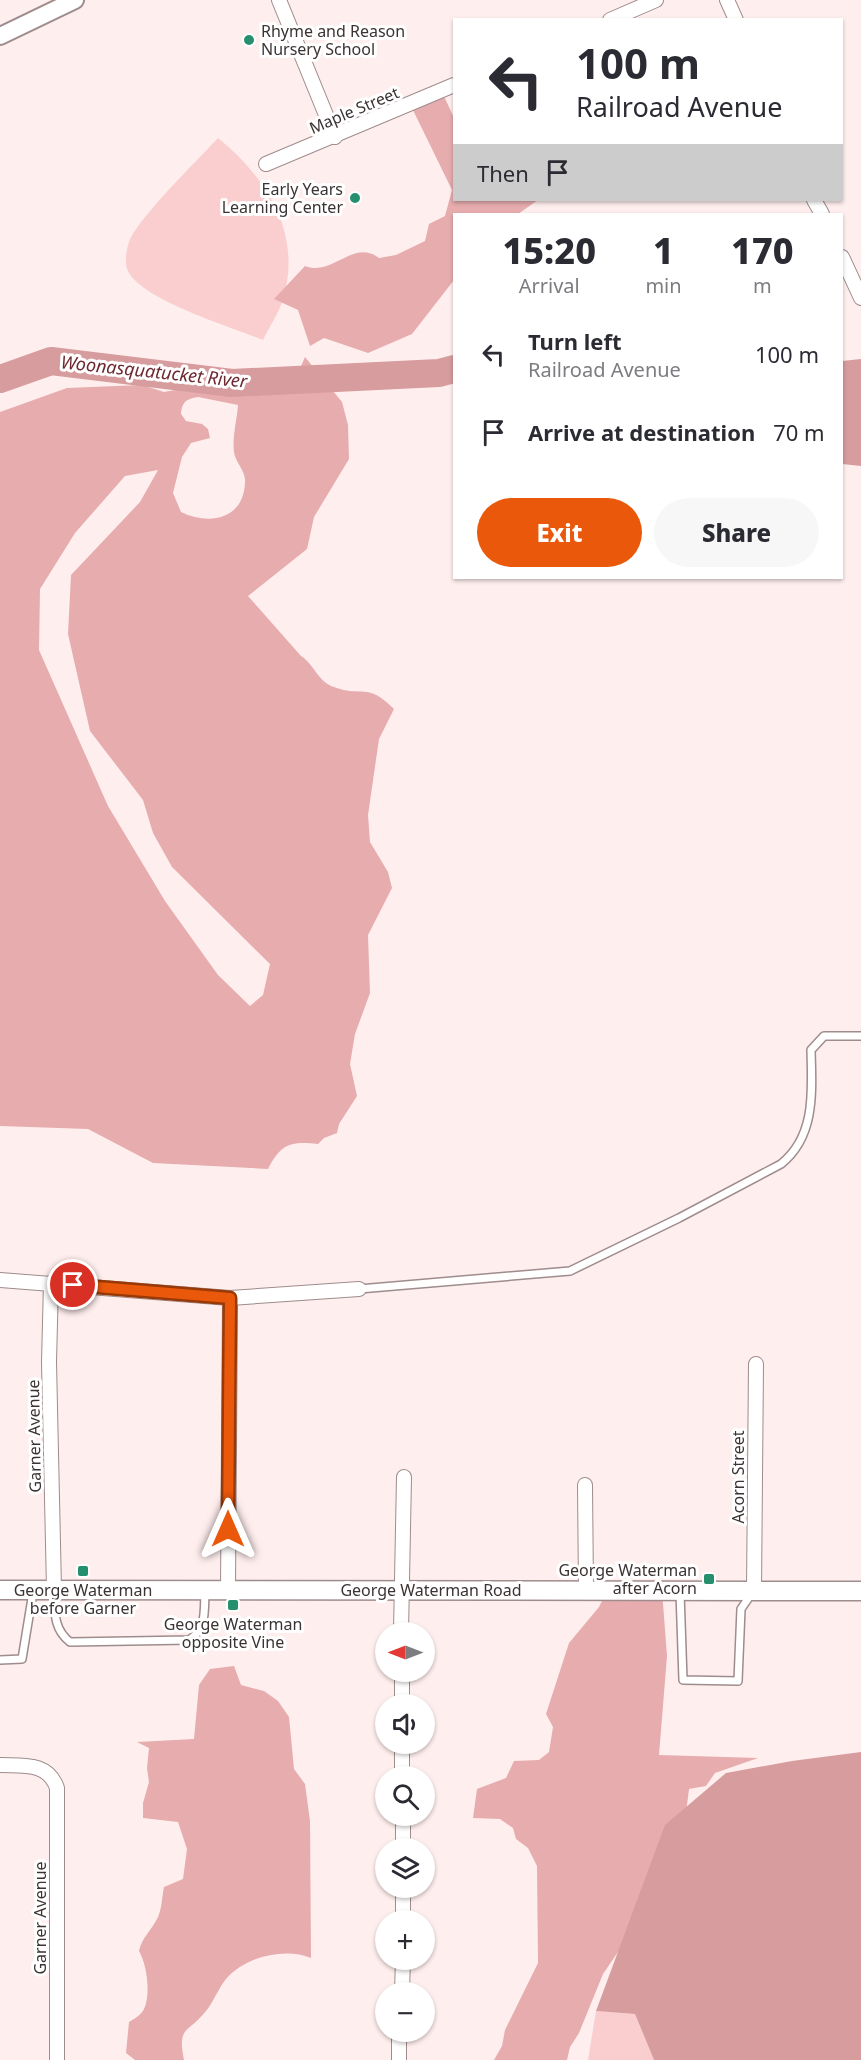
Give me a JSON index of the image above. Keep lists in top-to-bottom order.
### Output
{
  "streets": {
    "main road": ["George Waterman Road"],
    "street": ["Maple Street", "Garner Avenue", "Acorn Street"]
  },
  "crossings": [
    ["Garner Avenue", "George Waterman Road"],
    ["Acorn Street", "George Waterman Road"]
  ],
  "water": ["Woonasquatucket River"],
  "places": {
    "other": ["Rhyme and Reason Nursery School", "Early Years Learning Center"],
    "transit": ["George Waterman before Garner", "George Waterman after Acorn", "George Waterman opposite Vine"]
  },
  "north": "left",
  "page": {
    "turn": ["100 m", "Railroad Avenue"],
    "then": "Then",
    "eta": [
      "15:20",
      "Arrival",
      "1",
      "min",
      "170",
      "m"
    ],
    "list": [
      {
        "name": "Turn left",
        "note": "Railroad Avenue",
        "value": "100 m"
      },
      {
        "name": "Arrive at destination",
        "value": "70 m"
      }
    ],
    "buttons": ["Exit", "Share"],
    "map_buttons": ["+", "−"]
  }
}
